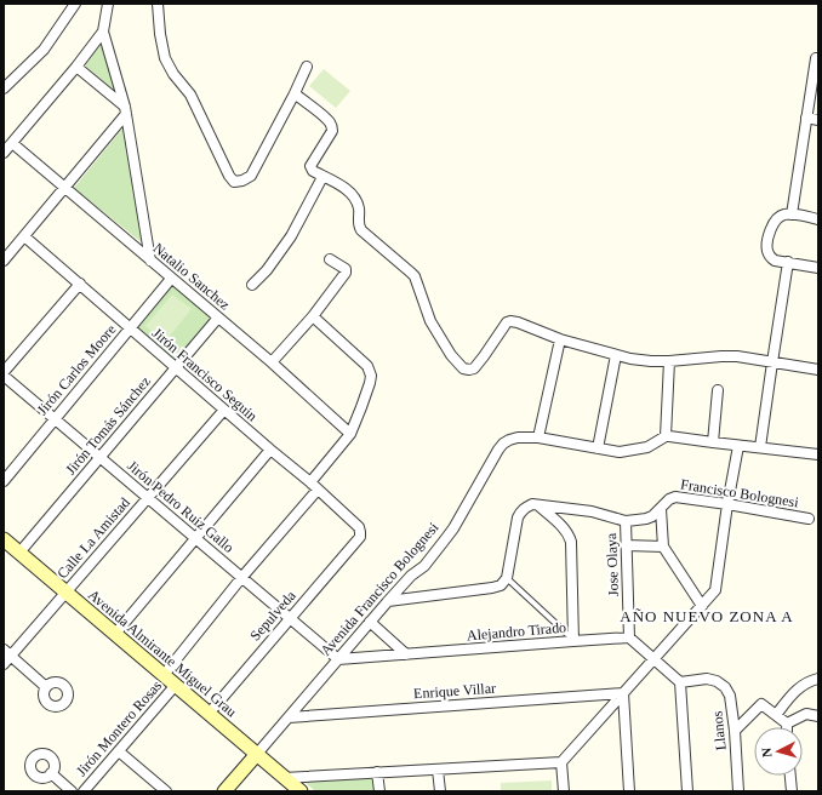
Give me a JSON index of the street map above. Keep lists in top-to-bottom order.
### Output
{
  "streets": {
    "street": [
      "Natalio Sanchez",
      "Jirón Carlos Moore",
      "Jirón Francisco Seguin",
      "Jirón Tomás Sánchez",
      "Francisco Bolognesi",
      "Jirón Pedro Ruiz Gallo",
      "Calle La Amistad",
      "Jose Olaya",
      "Avenida Francisco Bolognesi",
      "Sepulveda",
      "Alejandro Tirado",
      "Avenida Almirante Miguel Grau",
      "Enrique Villar",
      "Jirón Montero Rosas",
      "Llanos"
    ]
  },
  "crossings": [
    ["Natalio Sanchez", "Jirón Carlos Moore"],
    ["Natalio Sanchez", "Jirón Tomás Sánchez"],
    ["Jirón Carlos Moore", "Jirón Francisco Seguin"],
    ["Jirón Carlos Moore", "Jirón Pedro Ruiz Gallo"],
    ["Jirón Francisco Seguin", "Jirón Tomás Sánchez"],
    ["Jirón Francisco Seguin", "Calle La Amistad"],
    ["Jirón Francisco Seguin", "Sepulveda"],
    ["Jirón Francisco Seguin", "Jirón Montero Rosas"],
    ["Jirón Tomás Sánchez", "Jirón Pedro Ruiz Gallo"],
    ["Jirón Tomás Sánchez", "Avenida Almirante Miguel Grau"],
    ["Francisco Bolognesi", "Jose Olaya"],
    ["Jirón Pedro Ruiz Gallo", "Calle La Amistad"],
    ["Jirón Pedro Ruiz Gallo", "Avenida Francisco Bolognesi"],
    ["Jirón Pedro Ruiz Gallo", "Sepulveda"],
    ["Jirón Pedro Ruiz Gallo", "Alejandro Tirado"],
    ["Jirón Pedro Ruiz Gallo", "Jirón Montero Rosas"],
    ["Calle La Amistad", "Avenida Almirante Miguel Grau"],
    ["Jose Olaya", "Alejandro Tirado"],
    ["Avenida Francisco Bolognesi", "Alejandro Tirado"],
    ["Avenida Francisco Bolognesi", "Avenida Almirante Miguel Grau"],
    ["Avenida Francisco Bolognesi", "Enrique Villar"],
    ["Sepulveda", "Avenida Almirante Miguel Grau"],
    ["Avenida Almirante Miguel Grau", "Jirón Montero Rosas"]
  ],
  "districts": ["AÑO NUEVO ZONA A"],
  "north": "left"
}
